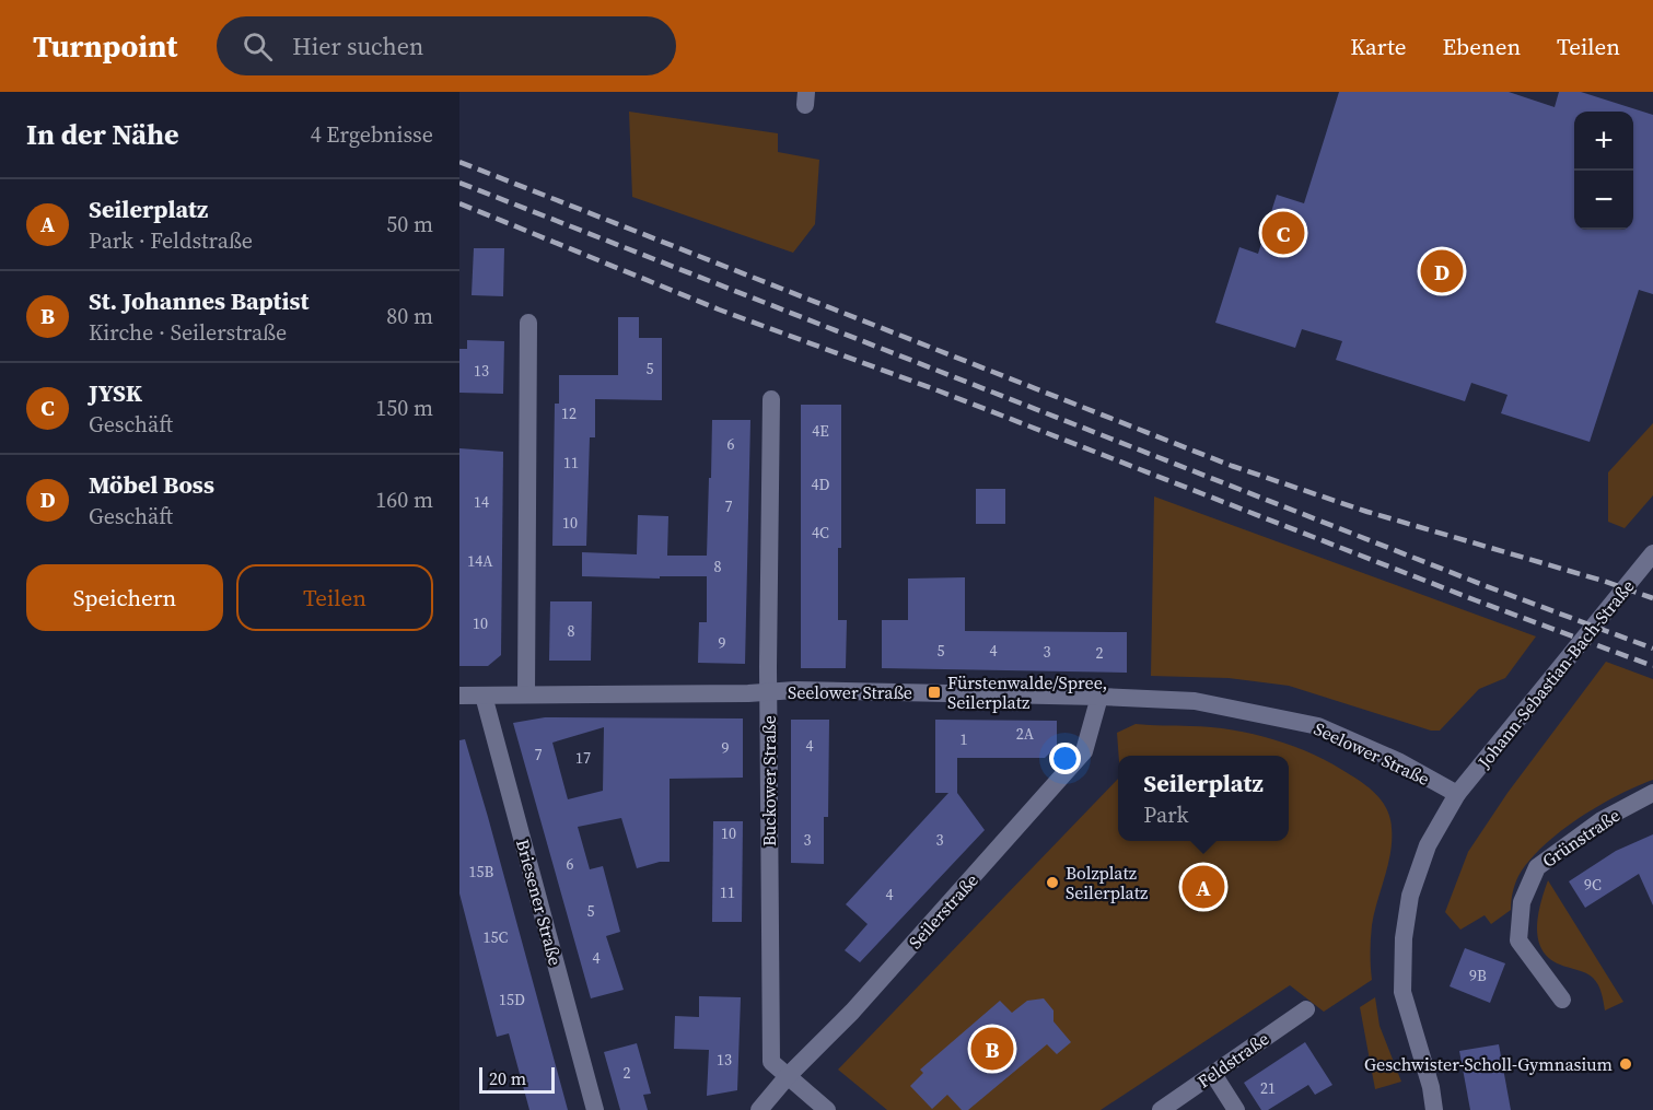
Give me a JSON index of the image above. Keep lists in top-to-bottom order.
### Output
{
  "streets": {
    "street": [
      "Johann-Sebastian-Bach-Straße",
      "Seelower Straße",
      "Buckower Straße",
      "Grünstraße",
      "Briesener Straße",
      "Seilerstraße",
      "Feldstraße"
    ]
  },
  "crossings": [
    ["Johann-Sebastian-Bach-Straße", "Seelower Straße"],
    ["Seelower Straße", "Buckower Straße"],
    ["Seelower Straße", "Briesener Straße"],
    ["Seelower Straße", "Seilerstraße"],
    ["Buckower Straße", "Seilerstraße"]
  ],
  "places": {
    "transit": ["Fürstenwalde/Spree, Seilerplatz"],
    "other": ["Bolzplatz Seilerplatz", "Geschwister-Scholl-Gymnasium"]
  },
  "house_numbers": [
    "5",
    "13",
    "12",
    "4E",
    "6",
    "11",
    "4D",
    "14",
    "7",
    "10",
    "4C",
    "14A",
    "8",
    "10",
    "8",
    "9",
    "5",
    "4",
    "3",
    "2",
    "2A",
    "1",
    "4",
    "9",
    "7",
    "17",
    "10",
    "3",
    "3",
    "6",
    "15B",
    "9C",
    "11",
    "4",
    "5",
    "15C",
    "4",
    "9B",
    "15D",
    "13",
    "2",
    "21"
  ],
  "scale_bar": "20 m",
  "page": {
    "header": "Turnpoint",
    "search": "Hier suchen",
    "nav": ["Karte", "Ebenen", "Teilen"],
    "heading": ["In der Nähe", "4 Ergebnisse"],
    "map_buttons": ["+", "−"],
    "list": [
      {
        "mark": "A",
        "name": "Seilerplatz",
        "note": "Park · Feldstraße",
        "value": "50 m"
      },
      {
        "mark": "B",
        "name": "St. Johannes Baptist",
        "note": "Kirche · Seilerstraße",
        "value": "80 m"
      },
      {
        "mark": "C",
        "name": "JYSK",
        "note": "Geschäft",
        "value": "150 m"
      },
      {
        "mark": "D",
        "name": "Möbel Boss",
        "note": "Geschäft",
        "value": "160 m"
      }
    ],
    "pins": [
      "C",
      "D",
      "A",
      "B"
    ],
    "buttons": ["Speichern", "Teilen"],
    "popup": ["Seilerplatz", "Park"],
    "scale": "20 m"
  }
}
